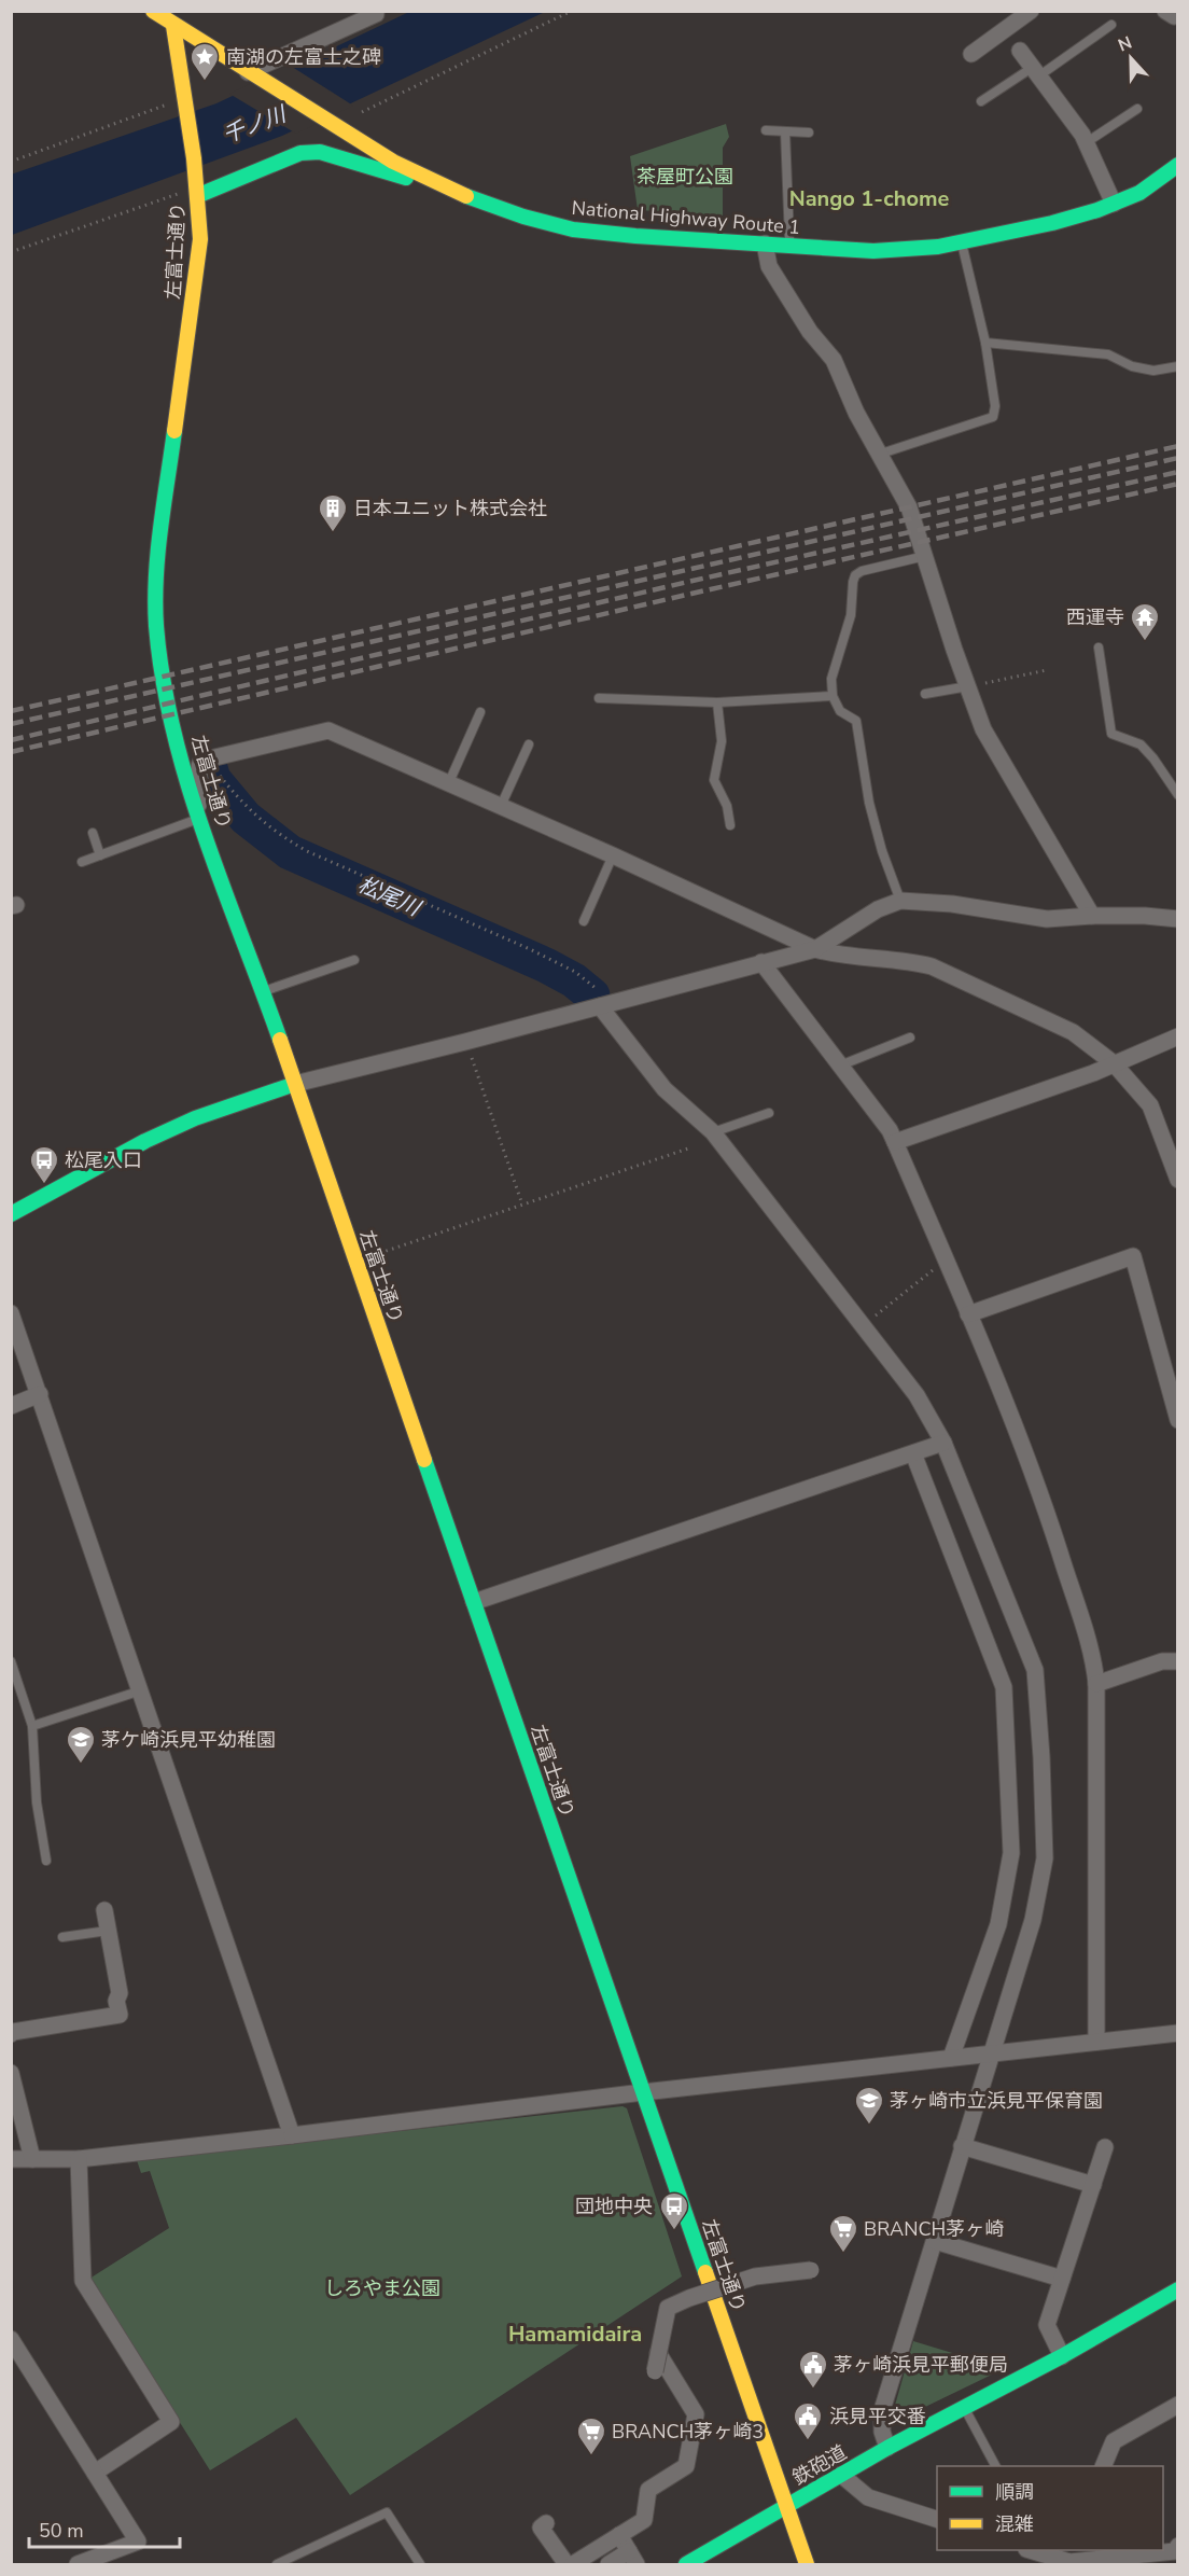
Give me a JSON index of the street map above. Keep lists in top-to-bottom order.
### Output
{
  "streets": {
    "main road": ["National Highway Route 1", "左富士通り", "鉄砲道"]
  },
  "crossings": [
    ["National Highway Route 1", "左富士通り"],
    ["左富士通り", "鉄砲道"]
  ],
  "districts": ["Nango 1-chome", "Hamamidaira"],
  "water": ["千ノ川", "松尾川"],
  "parks": ["茶屋町公園", "しろやま公園"],
  "places": {
    "place": ["南湖の左富士之碑"],
    "building": ["日本ユニット株式会社"],
    "temple": ["西運寺"],
    "bus stop": ["松尾入口", "団地中央"],
    "school or university": ["茅ケ崎浜見平幼稚園", "茅ヶ崎市立浜見平保育園"],
    "supermarket": ["BRANCH茅ヶ崎", "BRANCH茅ヶ崎3"],
    "public building": ["茅ヶ崎浜見平郵便局", "浜見平交番"]
  },
  "legend": ["順調", "混雑"],
  "scale_bar": "50 m",
  "north": "top"
}
